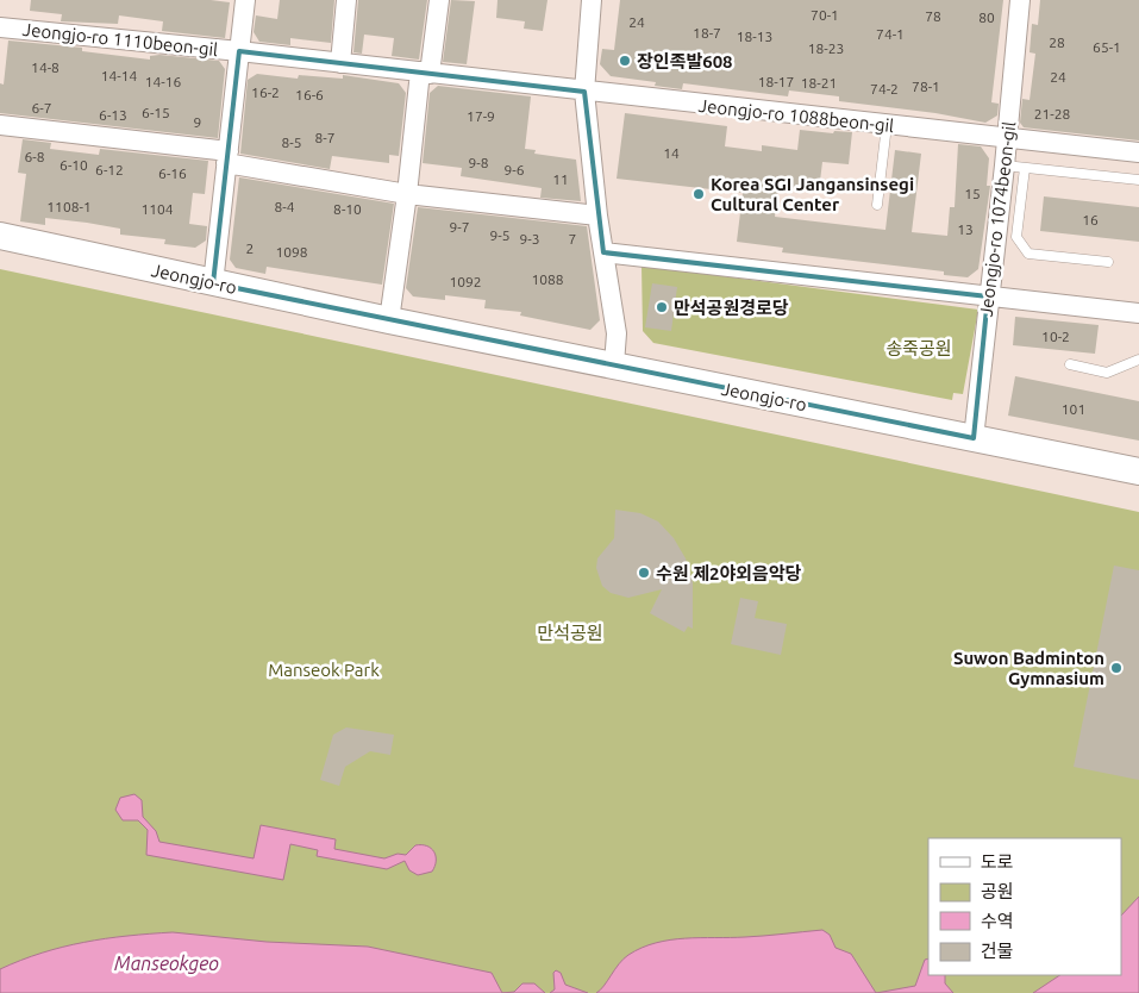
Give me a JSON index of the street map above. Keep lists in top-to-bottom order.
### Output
{
  "streets": {
    "street": [
      "Jeongjo-ro 1110beon-gil",
      "Jeongjo-ro 1088beon-gil",
      "Jeongjo-ro 1074beon-gil",
      "Jeongjo-ro"
    ]
  },
  "crossings": [
    ["Jeongjo-ro 1110beon-gil", "Jeongjo-ro 1088beon-gil"],
    ["Jeongjo-ro 1088beon-gil", "Jeongjo-ro 1074beon-gil"],
    ["Jeongjo-ro 1074beon-gil", "Jeongjo-ro"]
  ],
  "water": ["Manseokgeo"],
  "parks": ["송죽공원", "만석공원", "Manseok Park"],
  "places": [
    "장인족발608",
    "Korea SGI Jangansinsegi Cultural Center",
    "만석공원경로당",
    "수원 제2야외음악당",
    "Suwon Badminton Gymnasium"
  ],
  "house_numbers": [
    "70-1",
    "78",
    "80",
    "24",
    "18-7",
    "74-1",
    "18-13",
    "28",
    "65-1",
    "18-23",
    "14-8",
    "14-14",
    "24",
    "14-16",
    "18-17",
    "18-21",
    "78-1",
    "74-2",
    "16-2",
    "16-6",
    "6-7",
    "6-15",
    "21-28",
    "6-13",
    "17-9",
    "9",
    "8-7",
    "8-5",
    "14",
    "6-8",
    "9-8",
    "6-10",
    "6-12",
    "9-6",
    "6-16",
    "11",
    "15",
    "1108-1",
    "8-4",
    "1104",
    "8-10",
    "16",
    "9-7",
    "13",
    "9-5",
    "9-3",
    "7",
    "2",
    "1098",
    "1088",
    "1092",
    "10-2",
    "101"
  ],
  "legend": [
    "도로",
    "공원",
    "수역",
    "건물"
  ]
}
